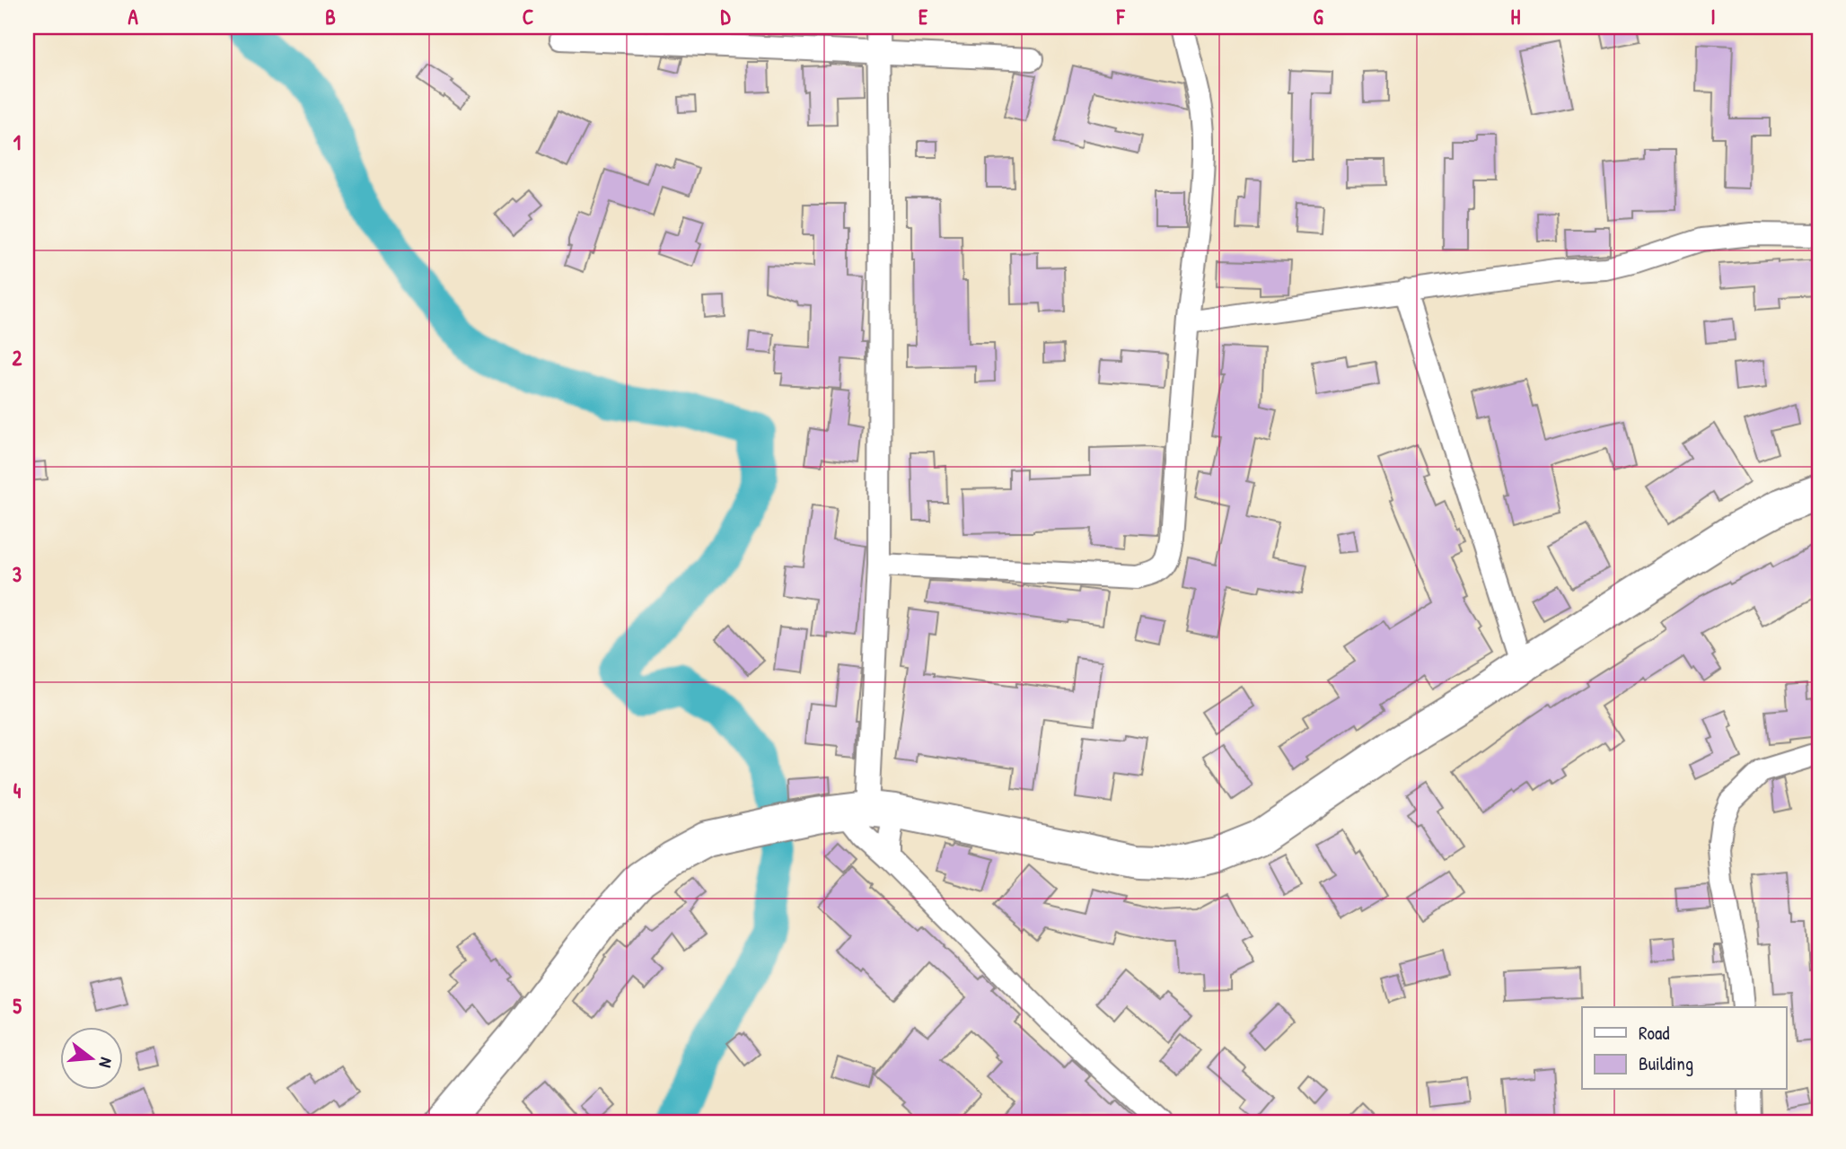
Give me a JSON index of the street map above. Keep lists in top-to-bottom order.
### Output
{
  "legend": ["Road", "Building"],
  "north": "right",
  "grid": {
    "columns": [
      "A",
      "B",
      "C",
      "D",
      "E",
      "F",
      "G",
      "H",
      "I"
    ],
    "rows": [
      "1",
      "2",
      "3",
      "4",
      "5"
    ]
  }
}
